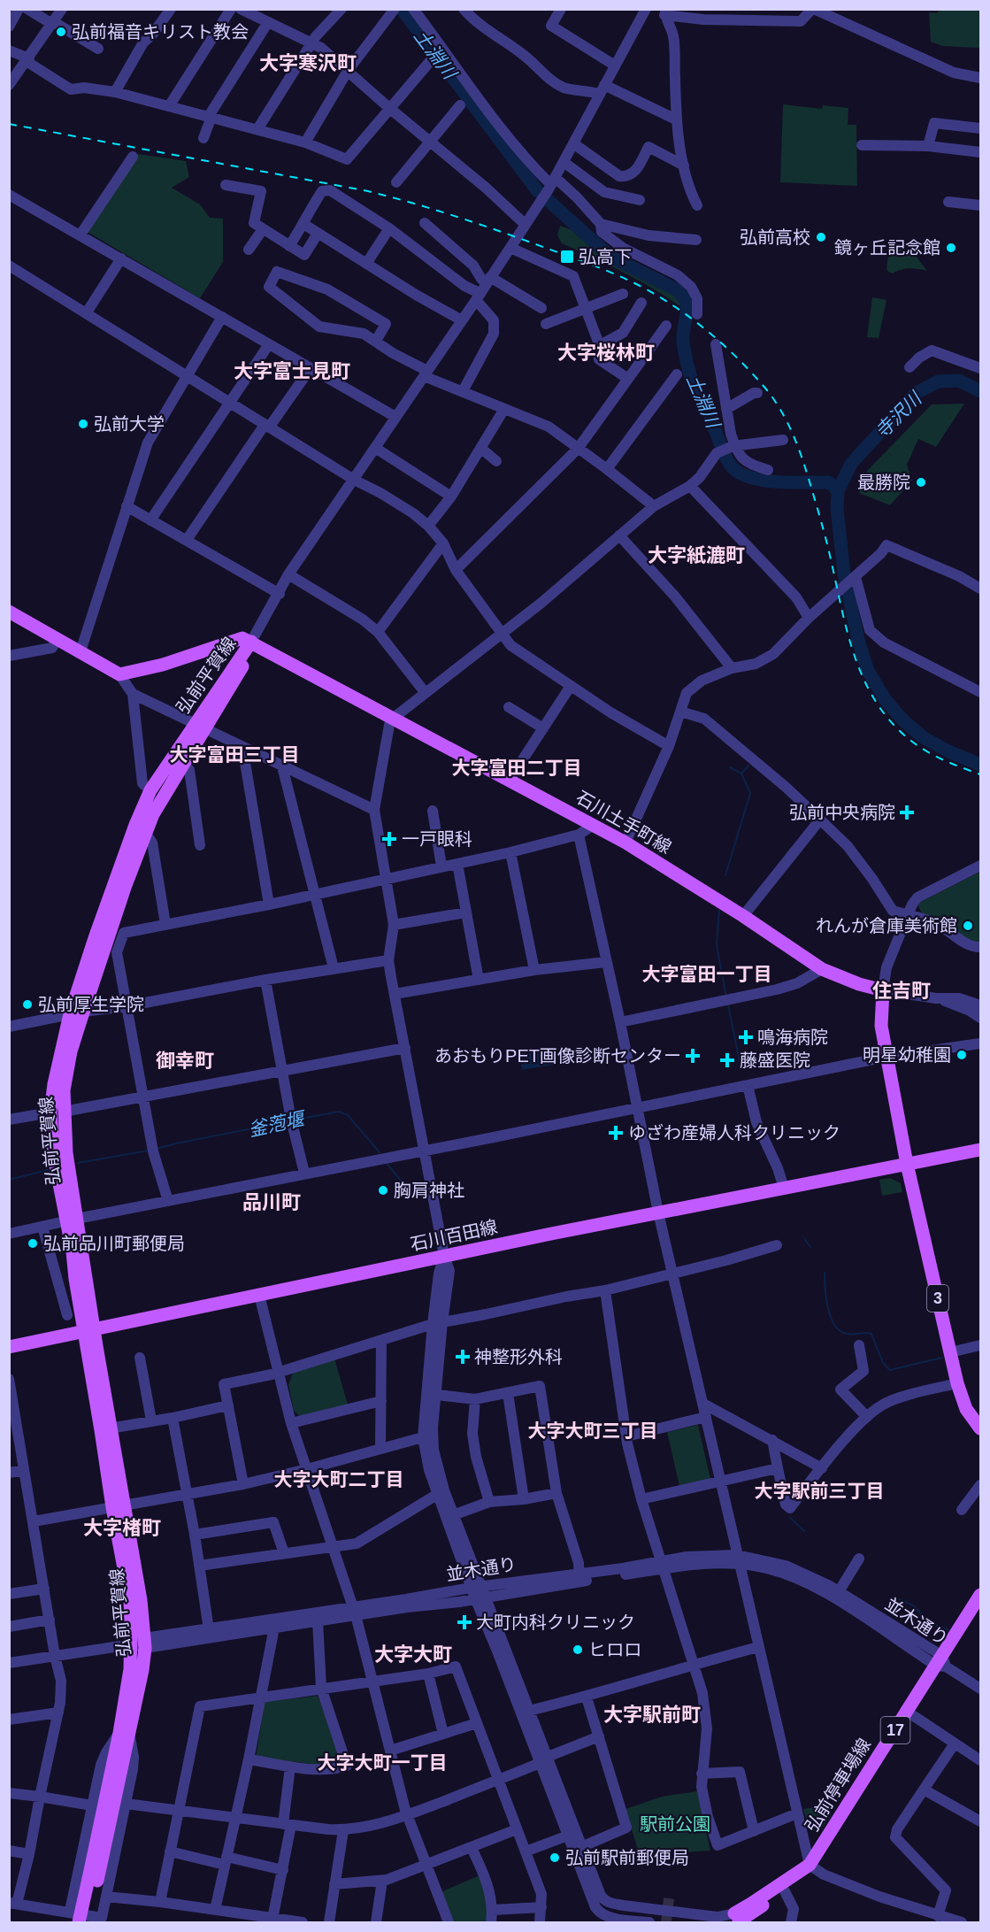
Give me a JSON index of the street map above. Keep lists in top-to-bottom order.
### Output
{
  "streets": {
    "main road": [
      "弘前平賀線",
      "石川土手町線",
      "石川百田線",
      "3",
      "17",
      "弘前停車場線"
    ],
    "street": ["並木通り"]
  },
  "crossings": [
    ["弘前平賀線", "石川土手町線"],
    ["弘前平賀線", "石川百田線"],
    ["弘前平賀線", "並木通り"],
    ["石川百田線", "3"],
    ["並木通り", "弘前停車場線"]
  ],
  "districts": [
    "大字寒沢町",
    "大字桜林町",
    "大字富士見町",
    "大字紙漉町",
    "大字富田三丁目",
    "大字富田二丁目",
    "大字富田一丁目",
    "住吉町",
    "御幸町",
    "品川町",
    "大字大町三丁目",
    "大字大町二丁目",
    "大字駅前三丁目",
    "大字楮町",
    "大字大町",
    "大字駅前町",
    "大字大町一丁目"
  ],
  "water": ["土淵川", "寺沢川", "釜萢堰"],
  "parks": ["駅前公園"],
  "places": {
    "other": [
      "弘前福音キリスト教会",
      "弘前高校",
      "鏡ヶ丘記念館",
      "弘前大学",
      "最勝院",
      "れんが倉庫美術館",
      "弘前厚生学院",
      "明星幼稚園",
      "胸肩神社",
      "弘前品川町郵便局",
      "ヒロロ",
      "弘前駅前郵便局"
    ],
    "transit": ["弘高下"],
    "health": [
      "弘前中央病院",
      "一戸眼科",
      "鳴海病院",
      "あおもりPET画像診断センター",
      "藤盛医院",
      "ゆざわ産婦人科クリニック",
      "神整形外科",
      "大町内科クリニック"
    ]
  }
}
